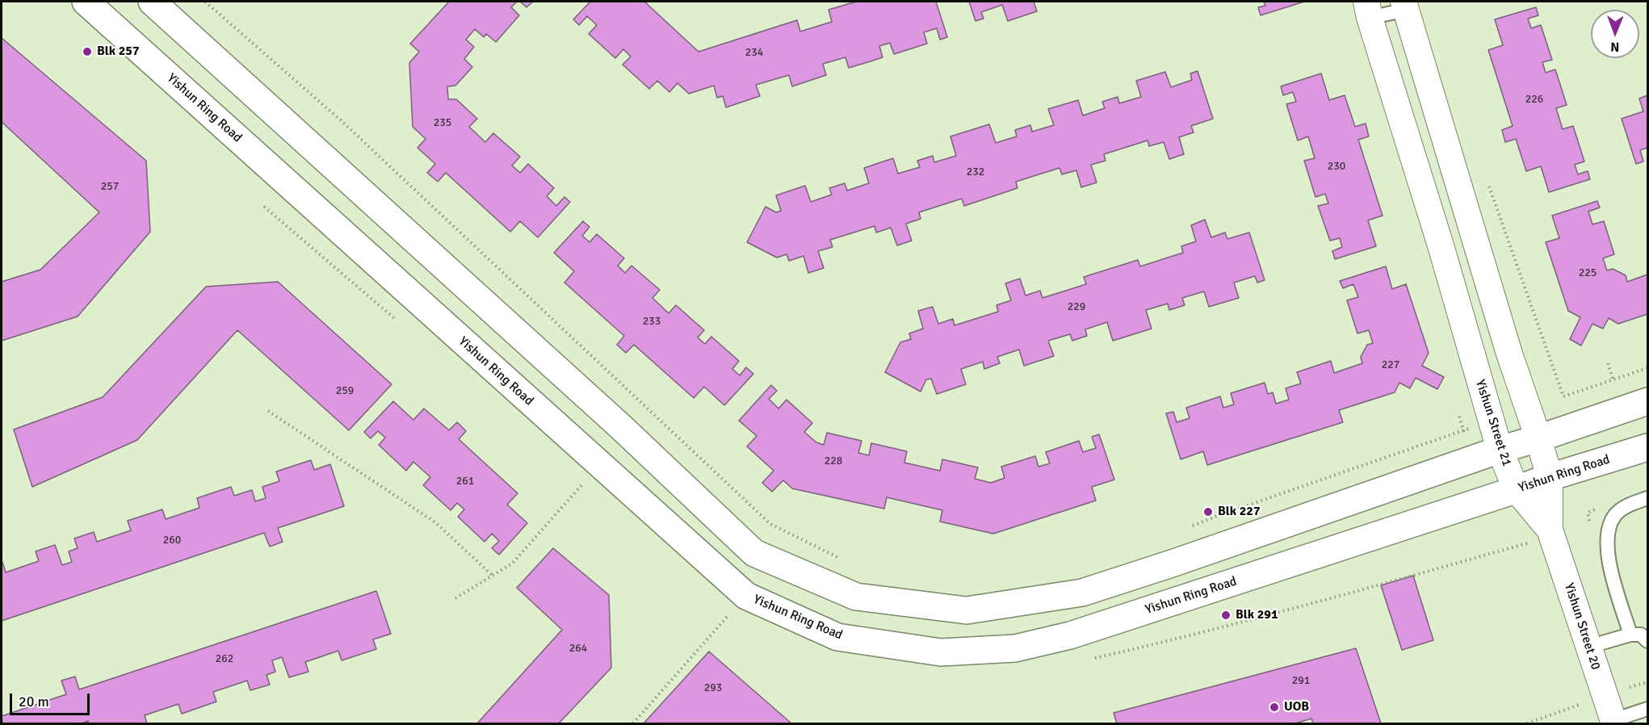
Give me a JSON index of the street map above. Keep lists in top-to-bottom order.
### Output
{
  "streets": {
    "main road": ["Yishun Ring Road"],
    "street": ["Yishun Street 21", "Yishun Street 20"]
  },
  "crossings": [
    ["Yishun Ring Road", "Yishun Street 21"],
    ["Yishun Street 21", "Yishun Street 20"]
  ],
  "places": [
    "Blk 257",
    "Blk 227",
    "Blk 291",
    "UOB"
  ],
  "house_numbers": [
    "234",
    "226",
    "235",
    "230",
    "232",
    "257",
    "225",
    "229",
    "233",
    "227",
    "259",
    "228",
    "261",
    "260",
    "264",
    "262",
    "291",
    "293"
  ],
  "scale_bar": "20 m",
  "north": "bottom"
}
